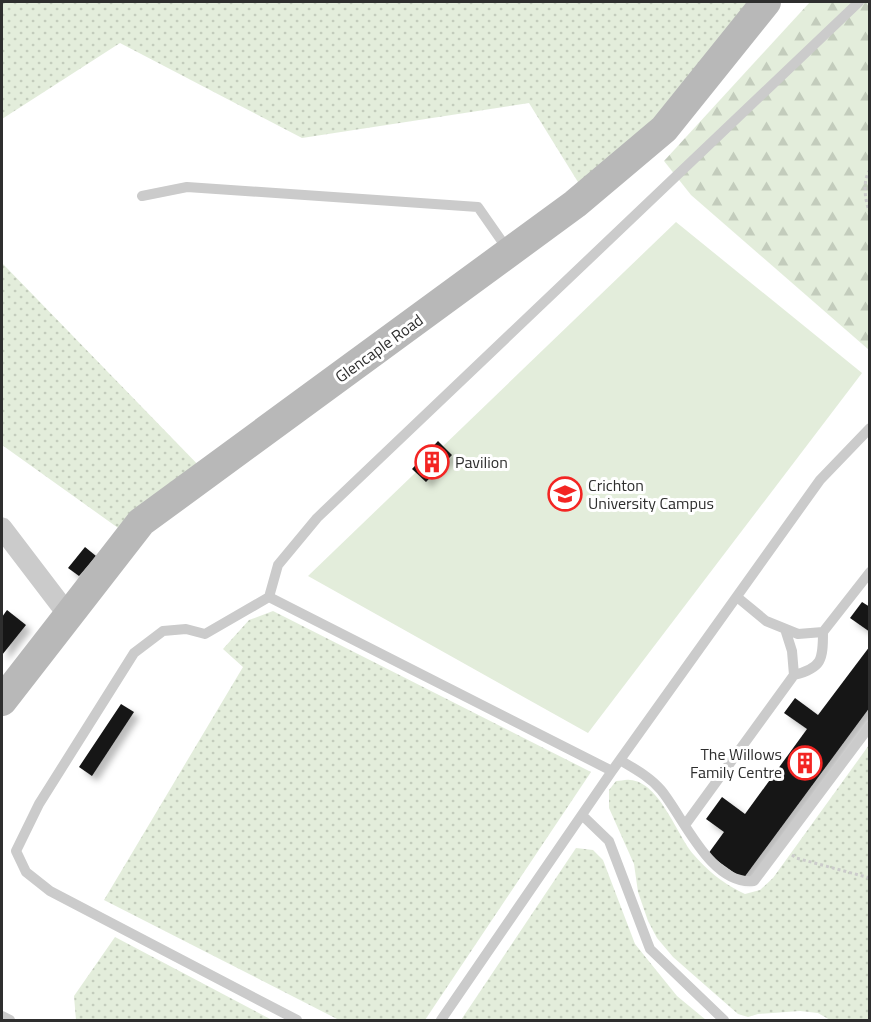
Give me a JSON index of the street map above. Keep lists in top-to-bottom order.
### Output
{
  "streets": {
    "main road": ["Glencaple Road"]
  },
  "places": {
    "building": ["Pavilion", "The Willows Family Centre"],
    "school or university": ["Crichton University Campus"]
  }
}
